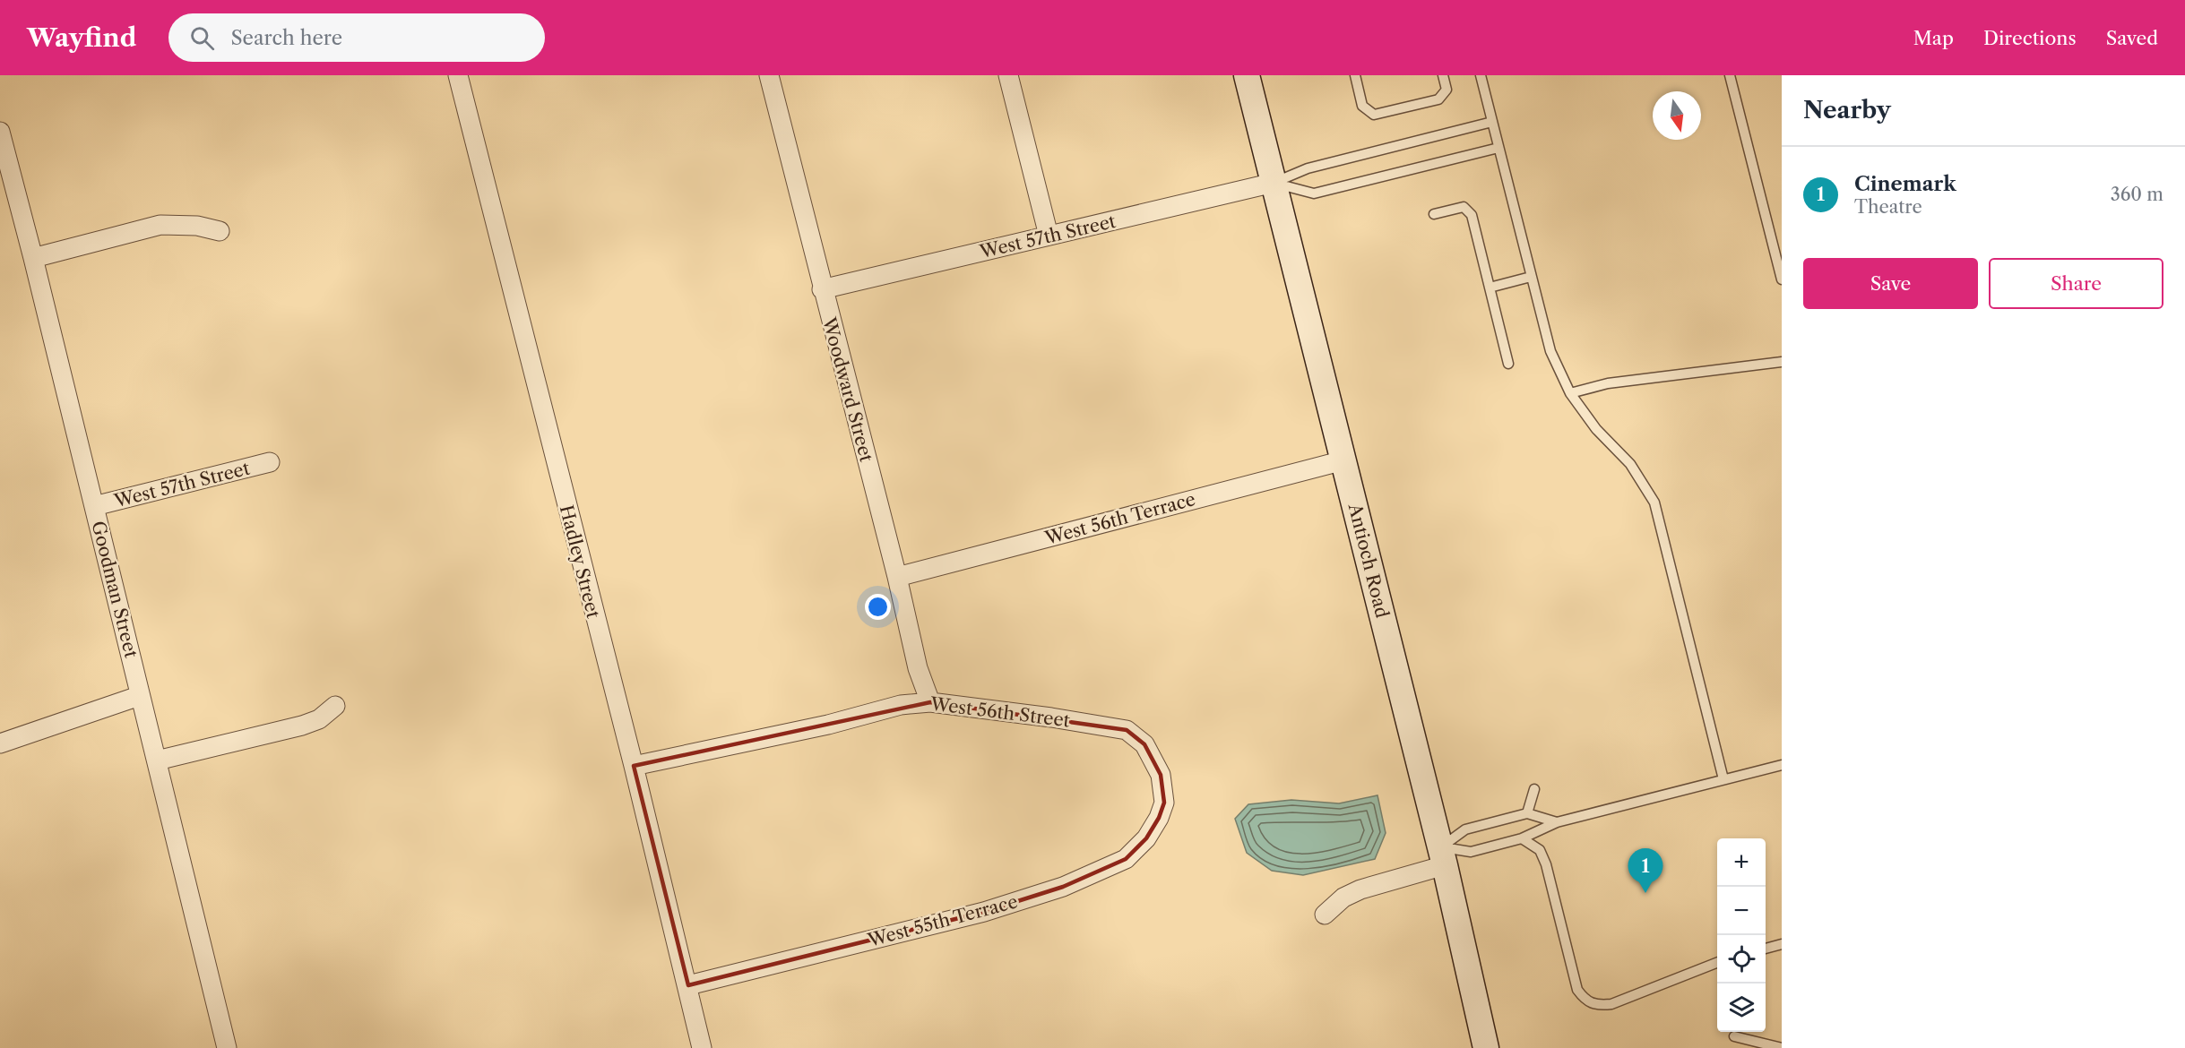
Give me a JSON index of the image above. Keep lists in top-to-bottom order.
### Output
{
  "streets": {
    "main road": ["Antioch Road"],
    "street": [
      "West 57th Street",
      "Woodward Street",
      "West 56th Terrace",
      "Hadley Street",
      "Goodman Street",
      "West 56th Street",
      "West 55th Terrace"
    ]
  },
  "crossings": [
    ["West 57th Street", "Woodward Street"],
    ["West 57th Street", "Antioch Road"],
    ["West 57th Street", "Goodman Street"],
    ["Woodward Street", "West 56th Terrace"],
    ["Woodward Street", "West 56th Street"],
    ["West 56th Terrace", "Antioch Road"],
    ["Hadley Street", "West 56th Street"],
    ["Hadley Street", "West 55th Terrace"],
    ["West 56th Street", "West 55th Terrace"]
  ],
  "north": "bottom",
  "page": {
    "header": "Wayfind",
    "search": "Search here",
    "nav": ["Map", "Directions", "Saved"],
    "heading": "Nearby",
    "list": [
      {
        "mark": "1",
        "name": "Cinemark",
        "note": "Theatre",
        "value": "360 m"
      }
    ],
    "buttons": ["Save", "Share"],
    "map_buttons": ["+", "−"],
    "pins": "1"
  }
}
